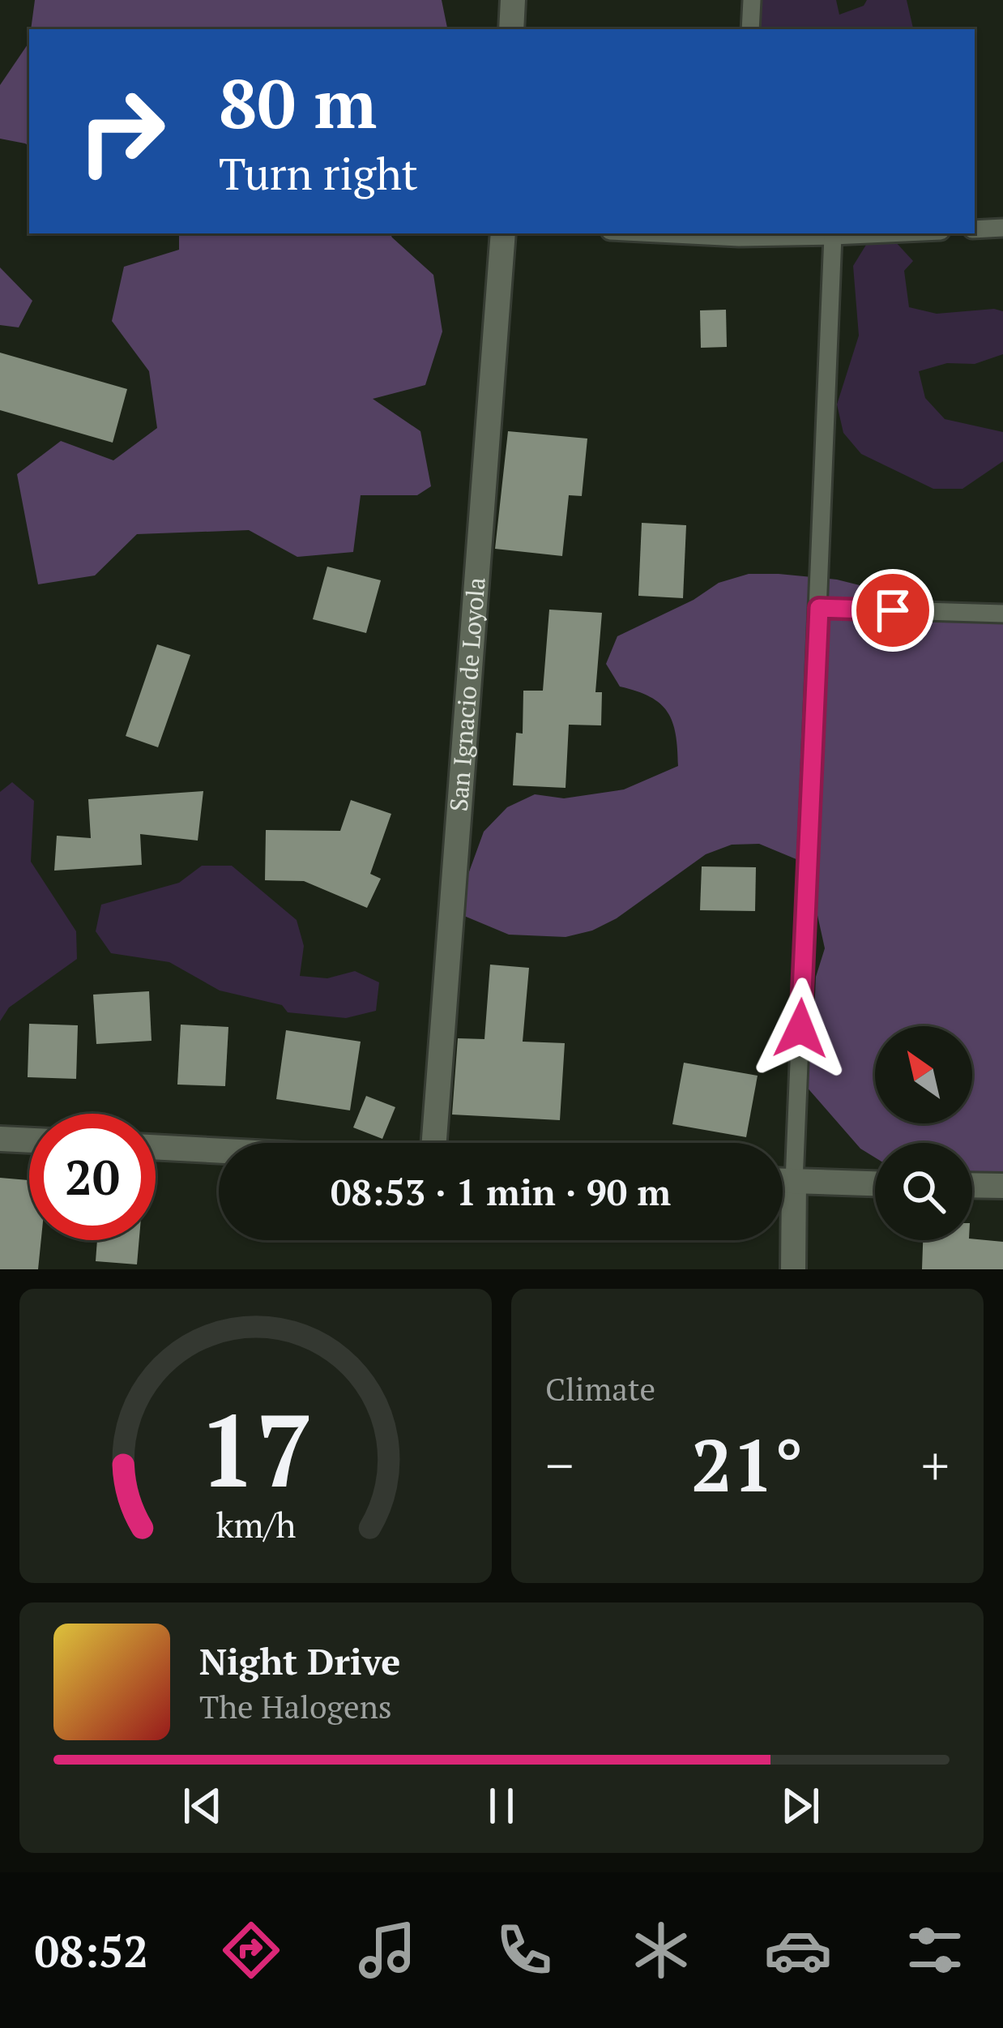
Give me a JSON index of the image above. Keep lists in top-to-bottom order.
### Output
{
  "streets": {
    "street": ["San Ignacio de Loyola"]
  },
  "north": "top left",
  "page": {
    "turn": ["80 m", "Turn right"],
    "limit": "20",
    "trip": "08:53 · 1 min · 90 m",
    "tile": "Climate",
    "heat": ["−", "21°", "+"],
    "song": ["Night Drive", "The Halogens"],
    "tabs": "08:52",
    "gauge": ["17", "km/h"]
  }
}
